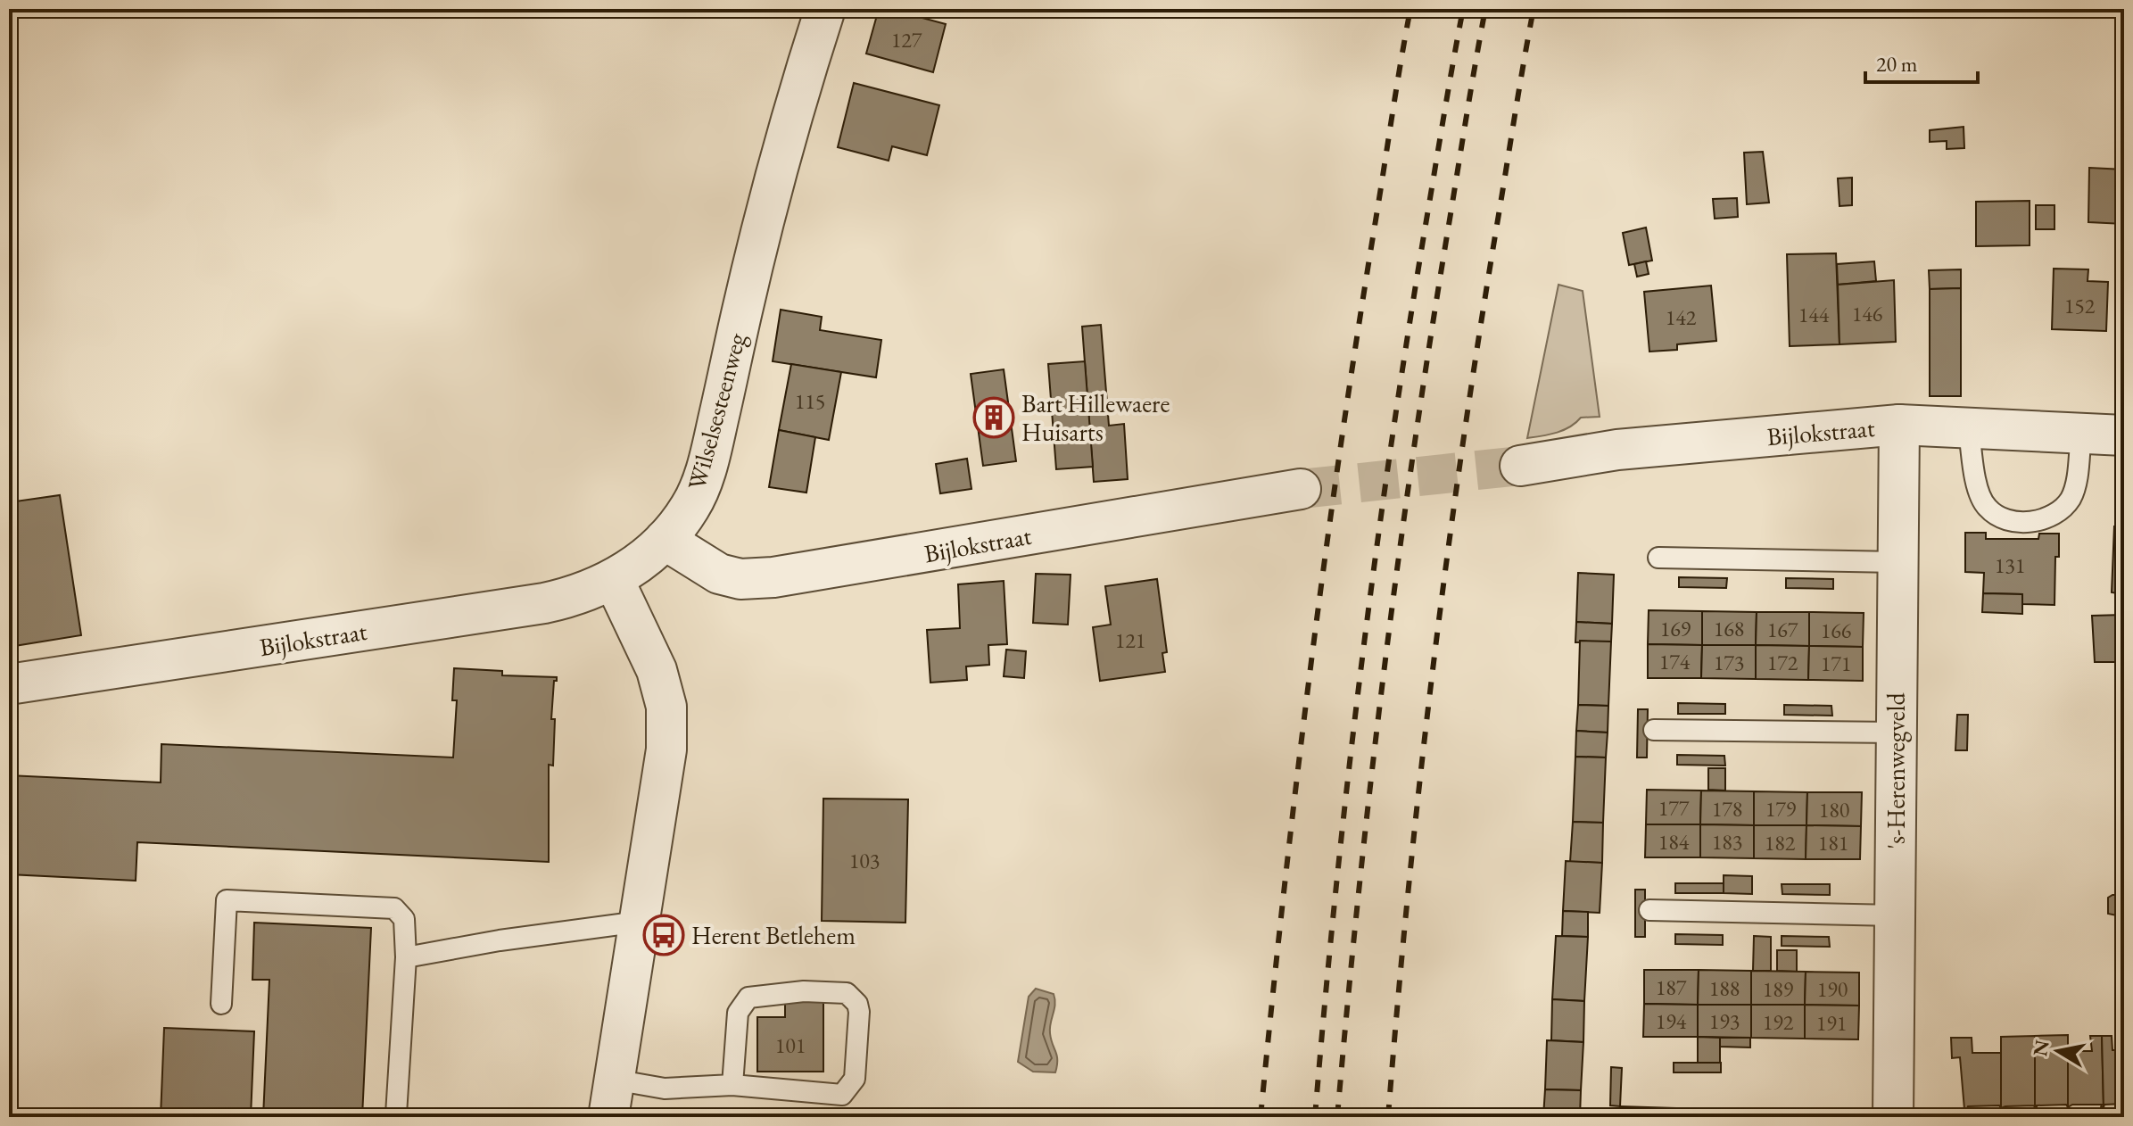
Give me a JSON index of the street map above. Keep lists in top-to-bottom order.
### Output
{
  "streets": {
    "street": ["Wilselsesteenweg", "Bijlokstraat", "'s-Herenwegveld"]
  },
  "crossings": [
    ["Wilselsesteenweg", "Bijlokstraat"],
    ["Bijlokstraat", "'s-Herenwegveld"]
  ],
  "places": {
    "building": ["Bart Hillewaere Huisarts"],
    "bus stop": ["Herent Betlehem"]
  },
  "house_numbers": [
    "127",
    "152",
    "146",
    "144",
    "142",
    "115",
    "131",
    "169",
    "168",
    "167",
    "166",
    "121",
    "174",
    "173",
    "172",
    "171",
    "177",
    "178",
    "179",
    "180",
    "184",
    "183",
    "182",
    "181",
    "103",
    "187",
    "188",
    "189",
    "190",
    "194",
    "193",
    "192",
    "191",
    "101"
  ],
  "scale_bar": "20 m",
  "north": "left"
}
